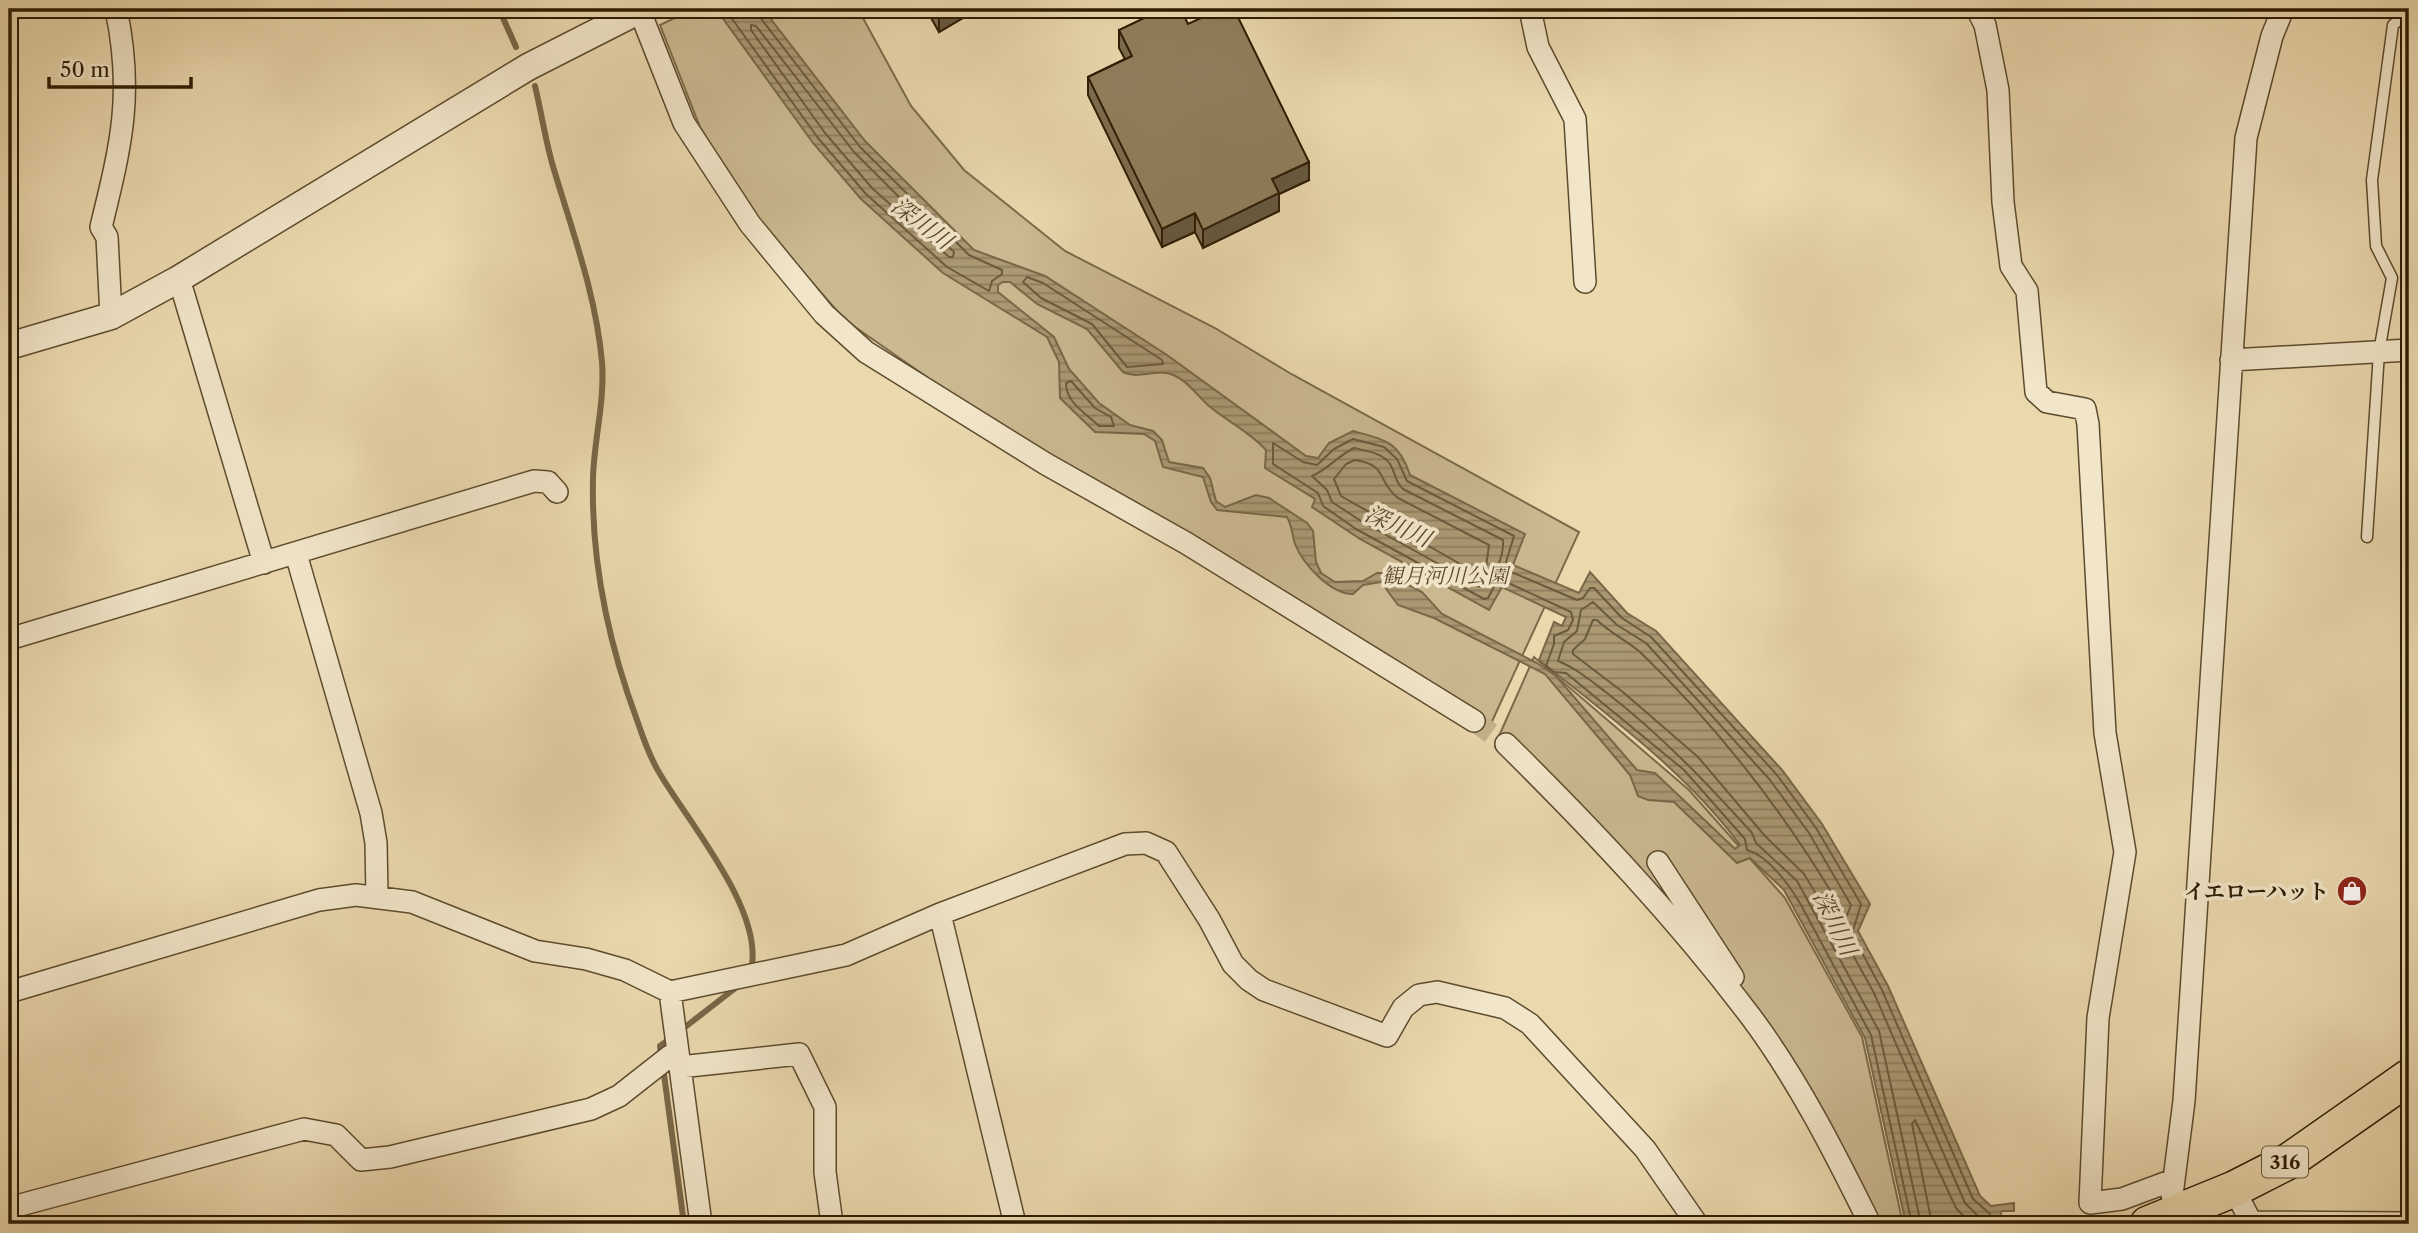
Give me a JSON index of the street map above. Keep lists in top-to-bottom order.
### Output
{
  "streets": {
    "highway": ["316"]
  },
  "water": ["深川川"],
  "parks": ["観月河川公園"],
  "places": {
    "shop": ["イエローハット"]
  },
  "scale_bar": "50 m"
}
